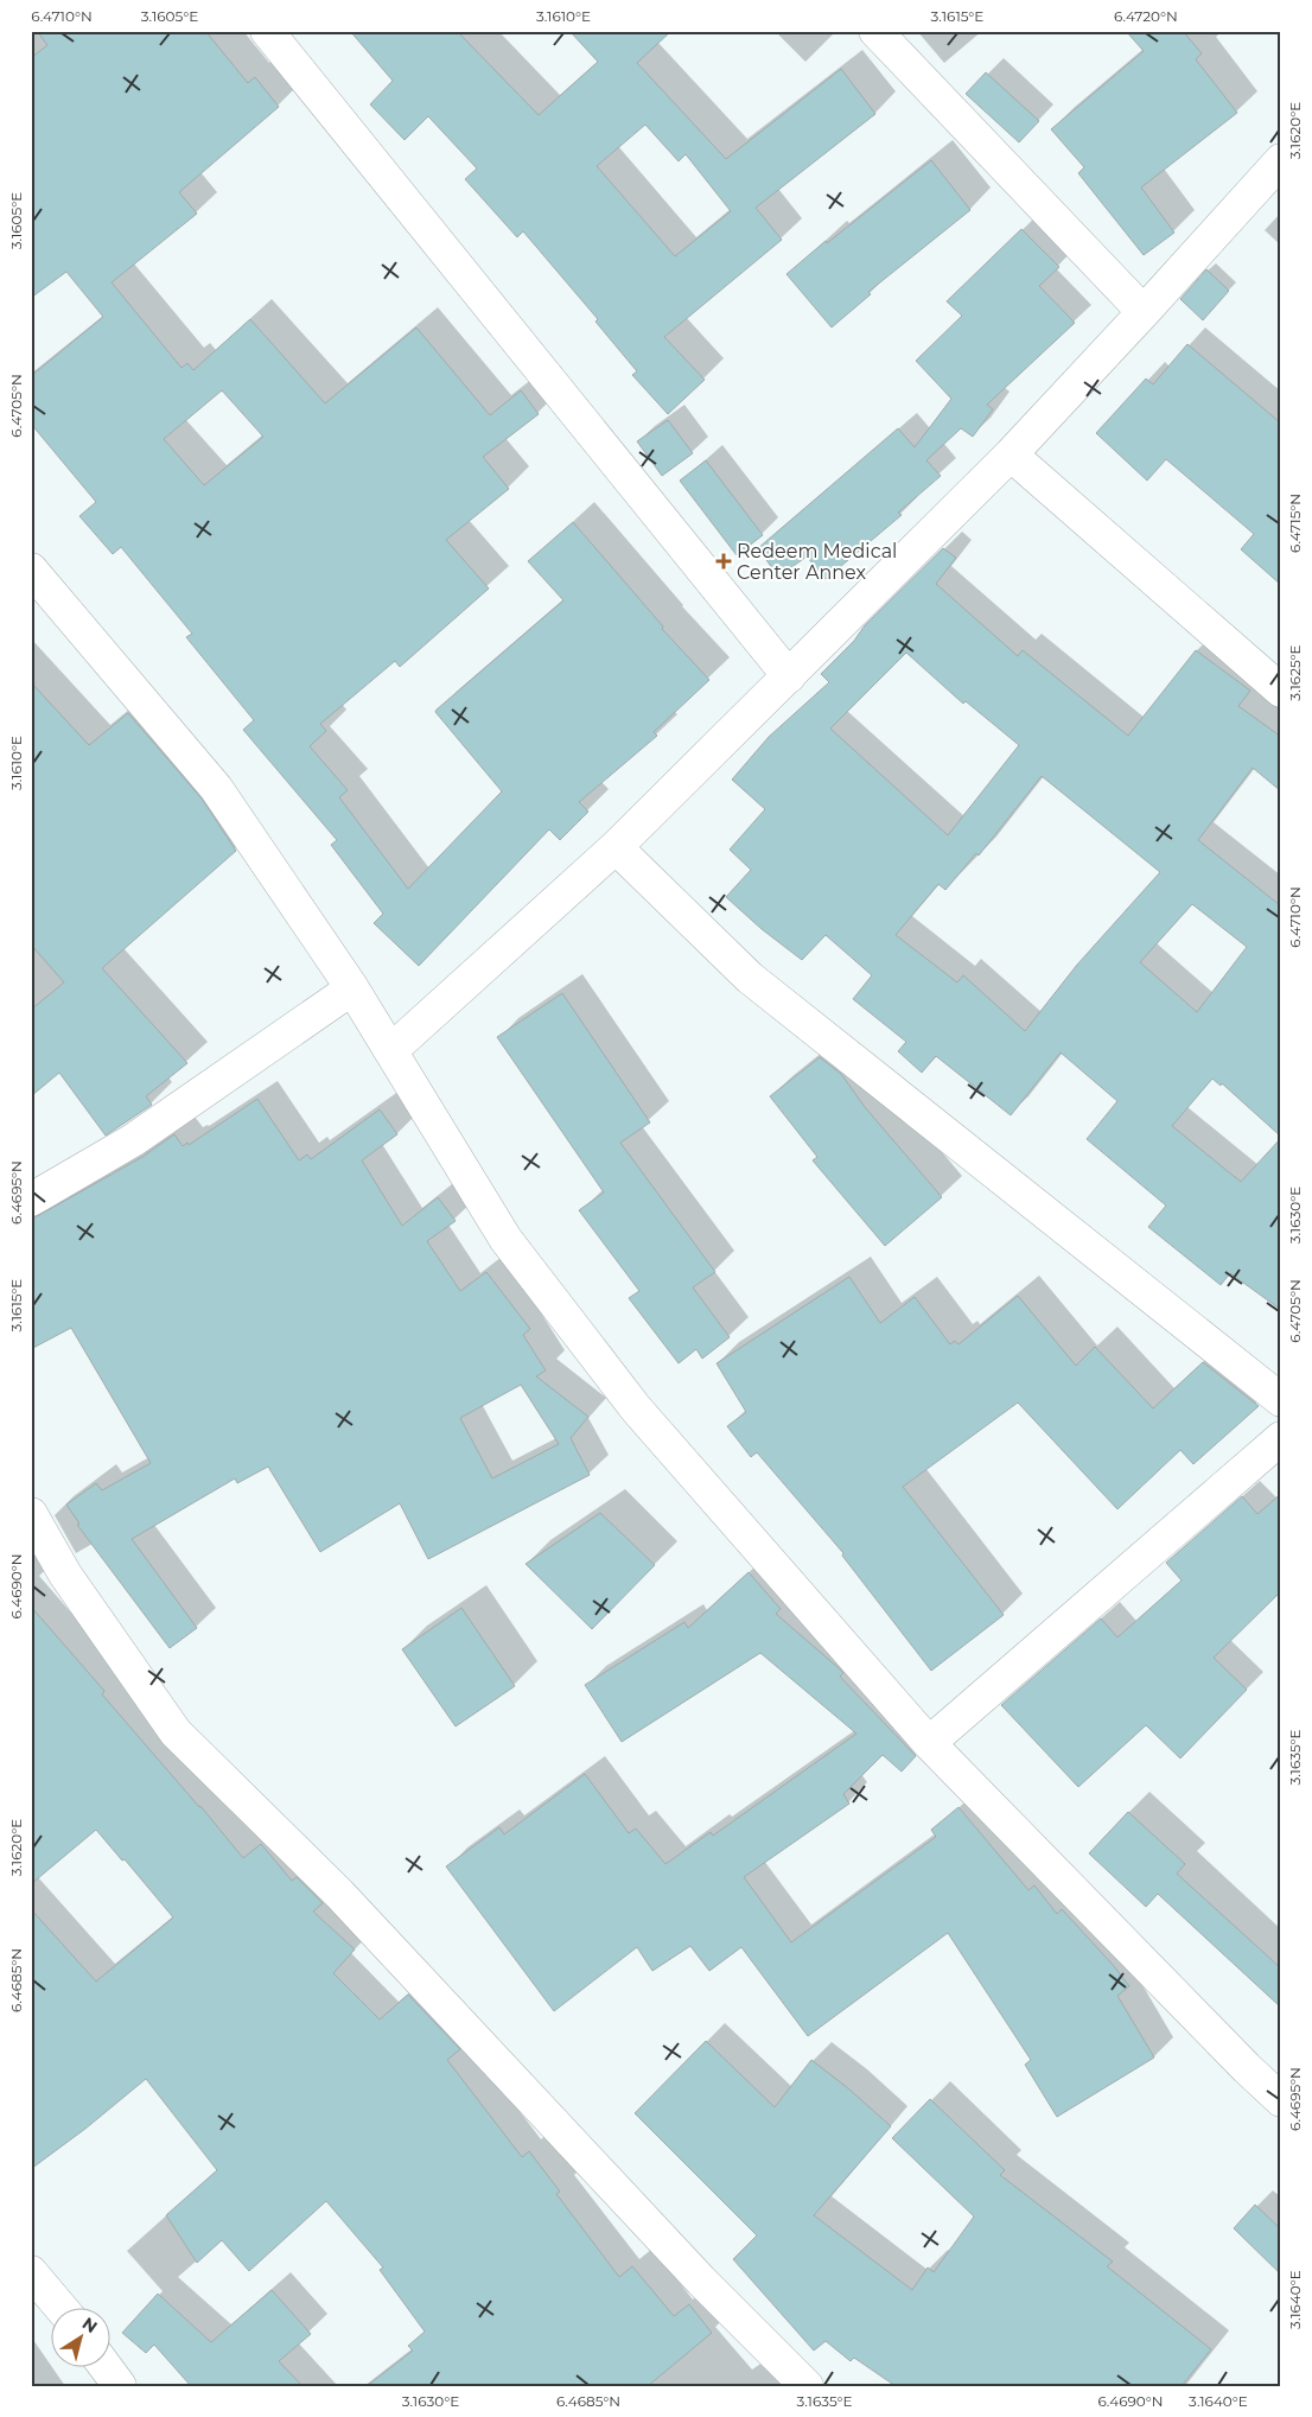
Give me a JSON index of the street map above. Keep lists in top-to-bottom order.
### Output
{
  "places": {
    "health": ["Redeem Medical Center Annex"]
  },
  "north": "top right",
  "coordinates": [
    "6.4710°N",
    "3.1605°E",
    "3.1610°E",
    "3.1615°E",
    "6.4720°N",
    "3.1620°E",
    "6.4705°N",
    "6.4715°N",
    "3.1625°E",
    "6.4695°N",
    "3.1630°E",
    "6.4690°N",
    "3.1635°E",
    "6.4685°N",
    "3.1640°E"
  ]
}
